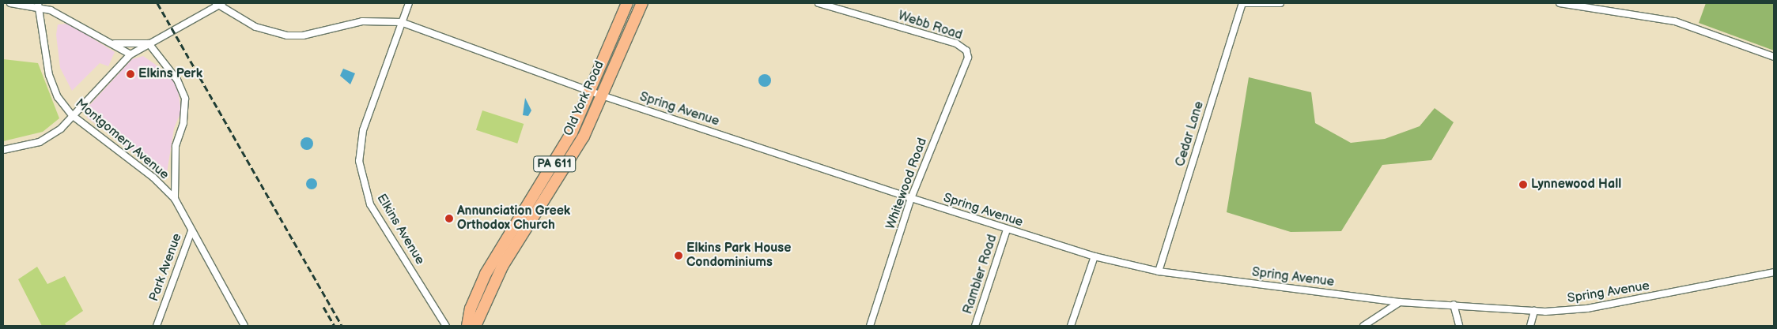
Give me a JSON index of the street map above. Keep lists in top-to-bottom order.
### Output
{
  "streets": {
    "highway": ["Old York Road", "PA 611"],
    "street": [
      "Webb Road",
      "Spring Avenue",
      "Cedar Lane",
      "Montgomery Avenue",
      "Whitewood Road",
      "Elkins Avenue",
      "Park Avenue",
      "Rambler Road"
    ]
  },
  "crossings": [
    ["Webb Road", "Whitewood Road"],
    ["Old York Road", "Spring Avenue"],
    ["Spring Avenue", "Cedar Lane"],
    ["Spring Avenue", "Whitewood Road"],
    ["Spring Avenue", "Elkins Avenue"],
    ["Spring Avenue", "Rambler Road"],
    ["Montgomery Avenue", "Park Avenue"]
  ],
  "places": [
    "Elkins Perk",
    "Lynnewood Hall",
    "Annunciation Greek Orthodox Church",
    "Elkins Park House Condominiums"
  ]
}
